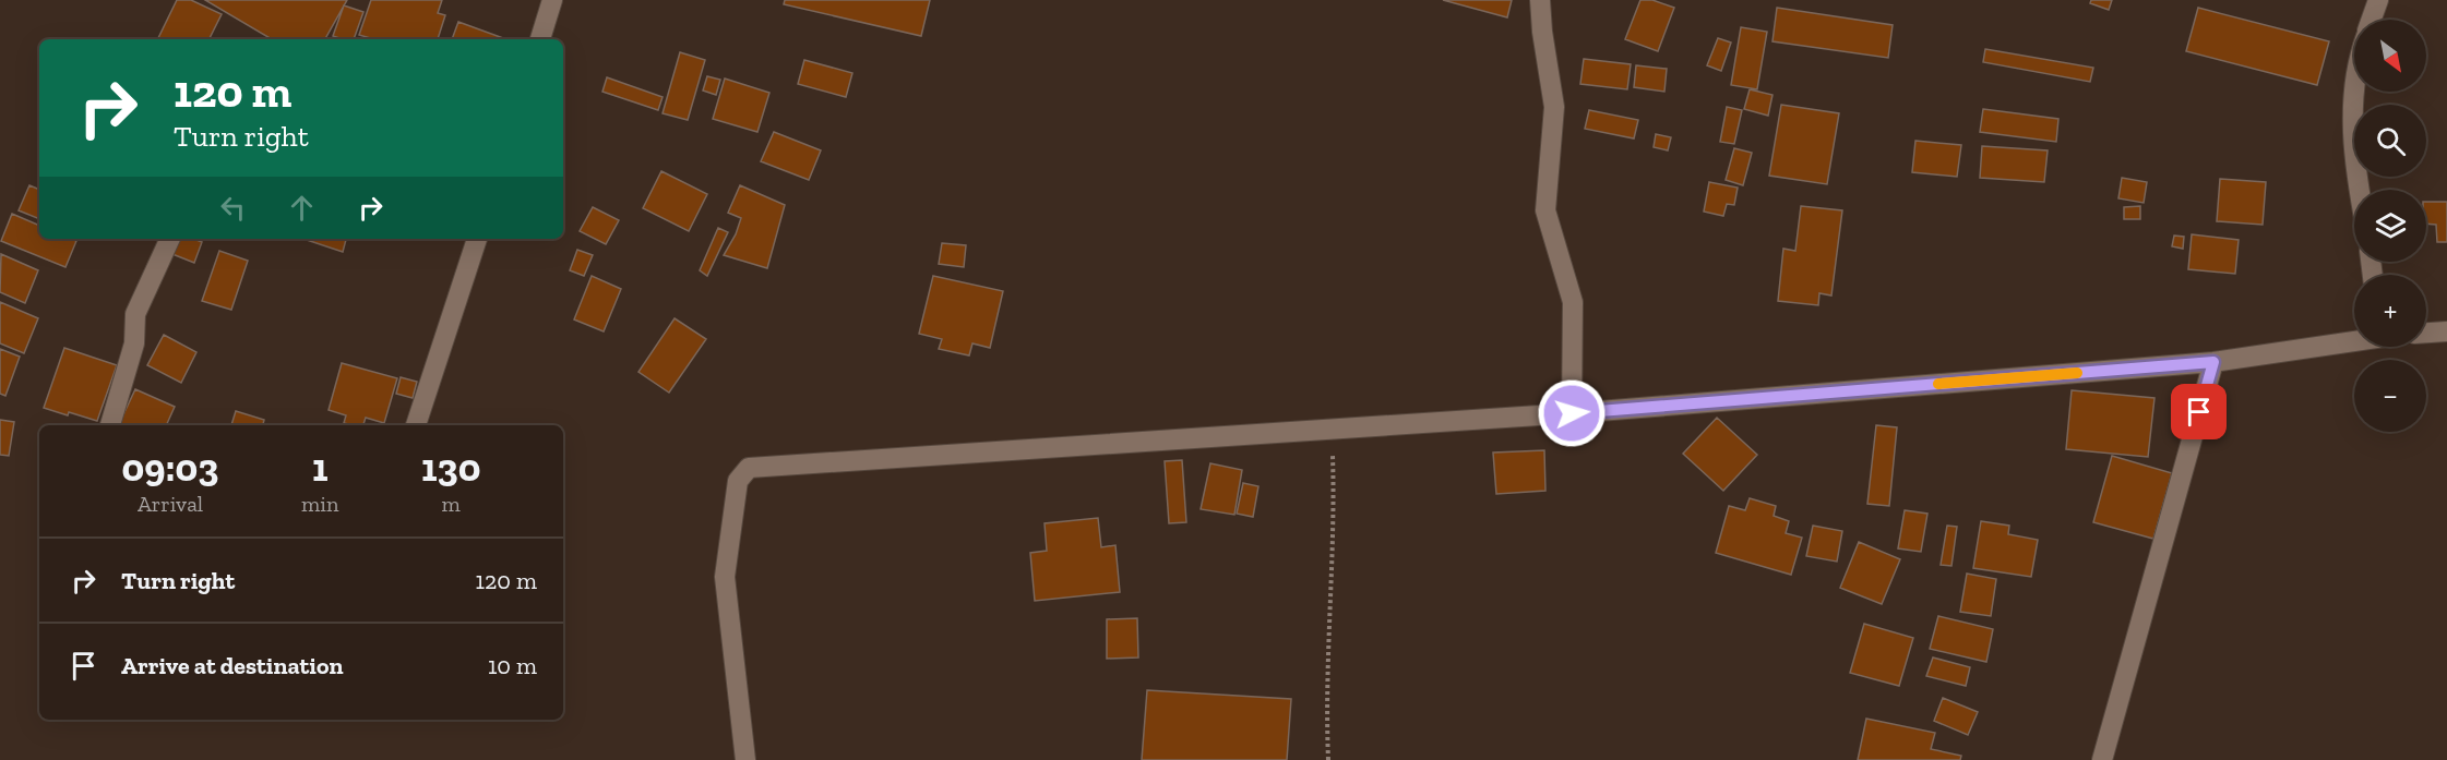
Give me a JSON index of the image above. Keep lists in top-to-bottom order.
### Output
{
  "north": "bottom right",
  "page": {
    "map_buttons": ["+", "−"],
    "turn": ["120 m", "Turn right"],
    "eta": [
      "09:03",
      "Arrival",
      "1",
      "min",
      "130",
      "m"
    ],
    "list": [
      {
        "name": "Turn right",
        "value": "120 m"
      },
      {
        "name": "Arrive at destination",
        "value": "10 m"
      }
    ]
  }
}
